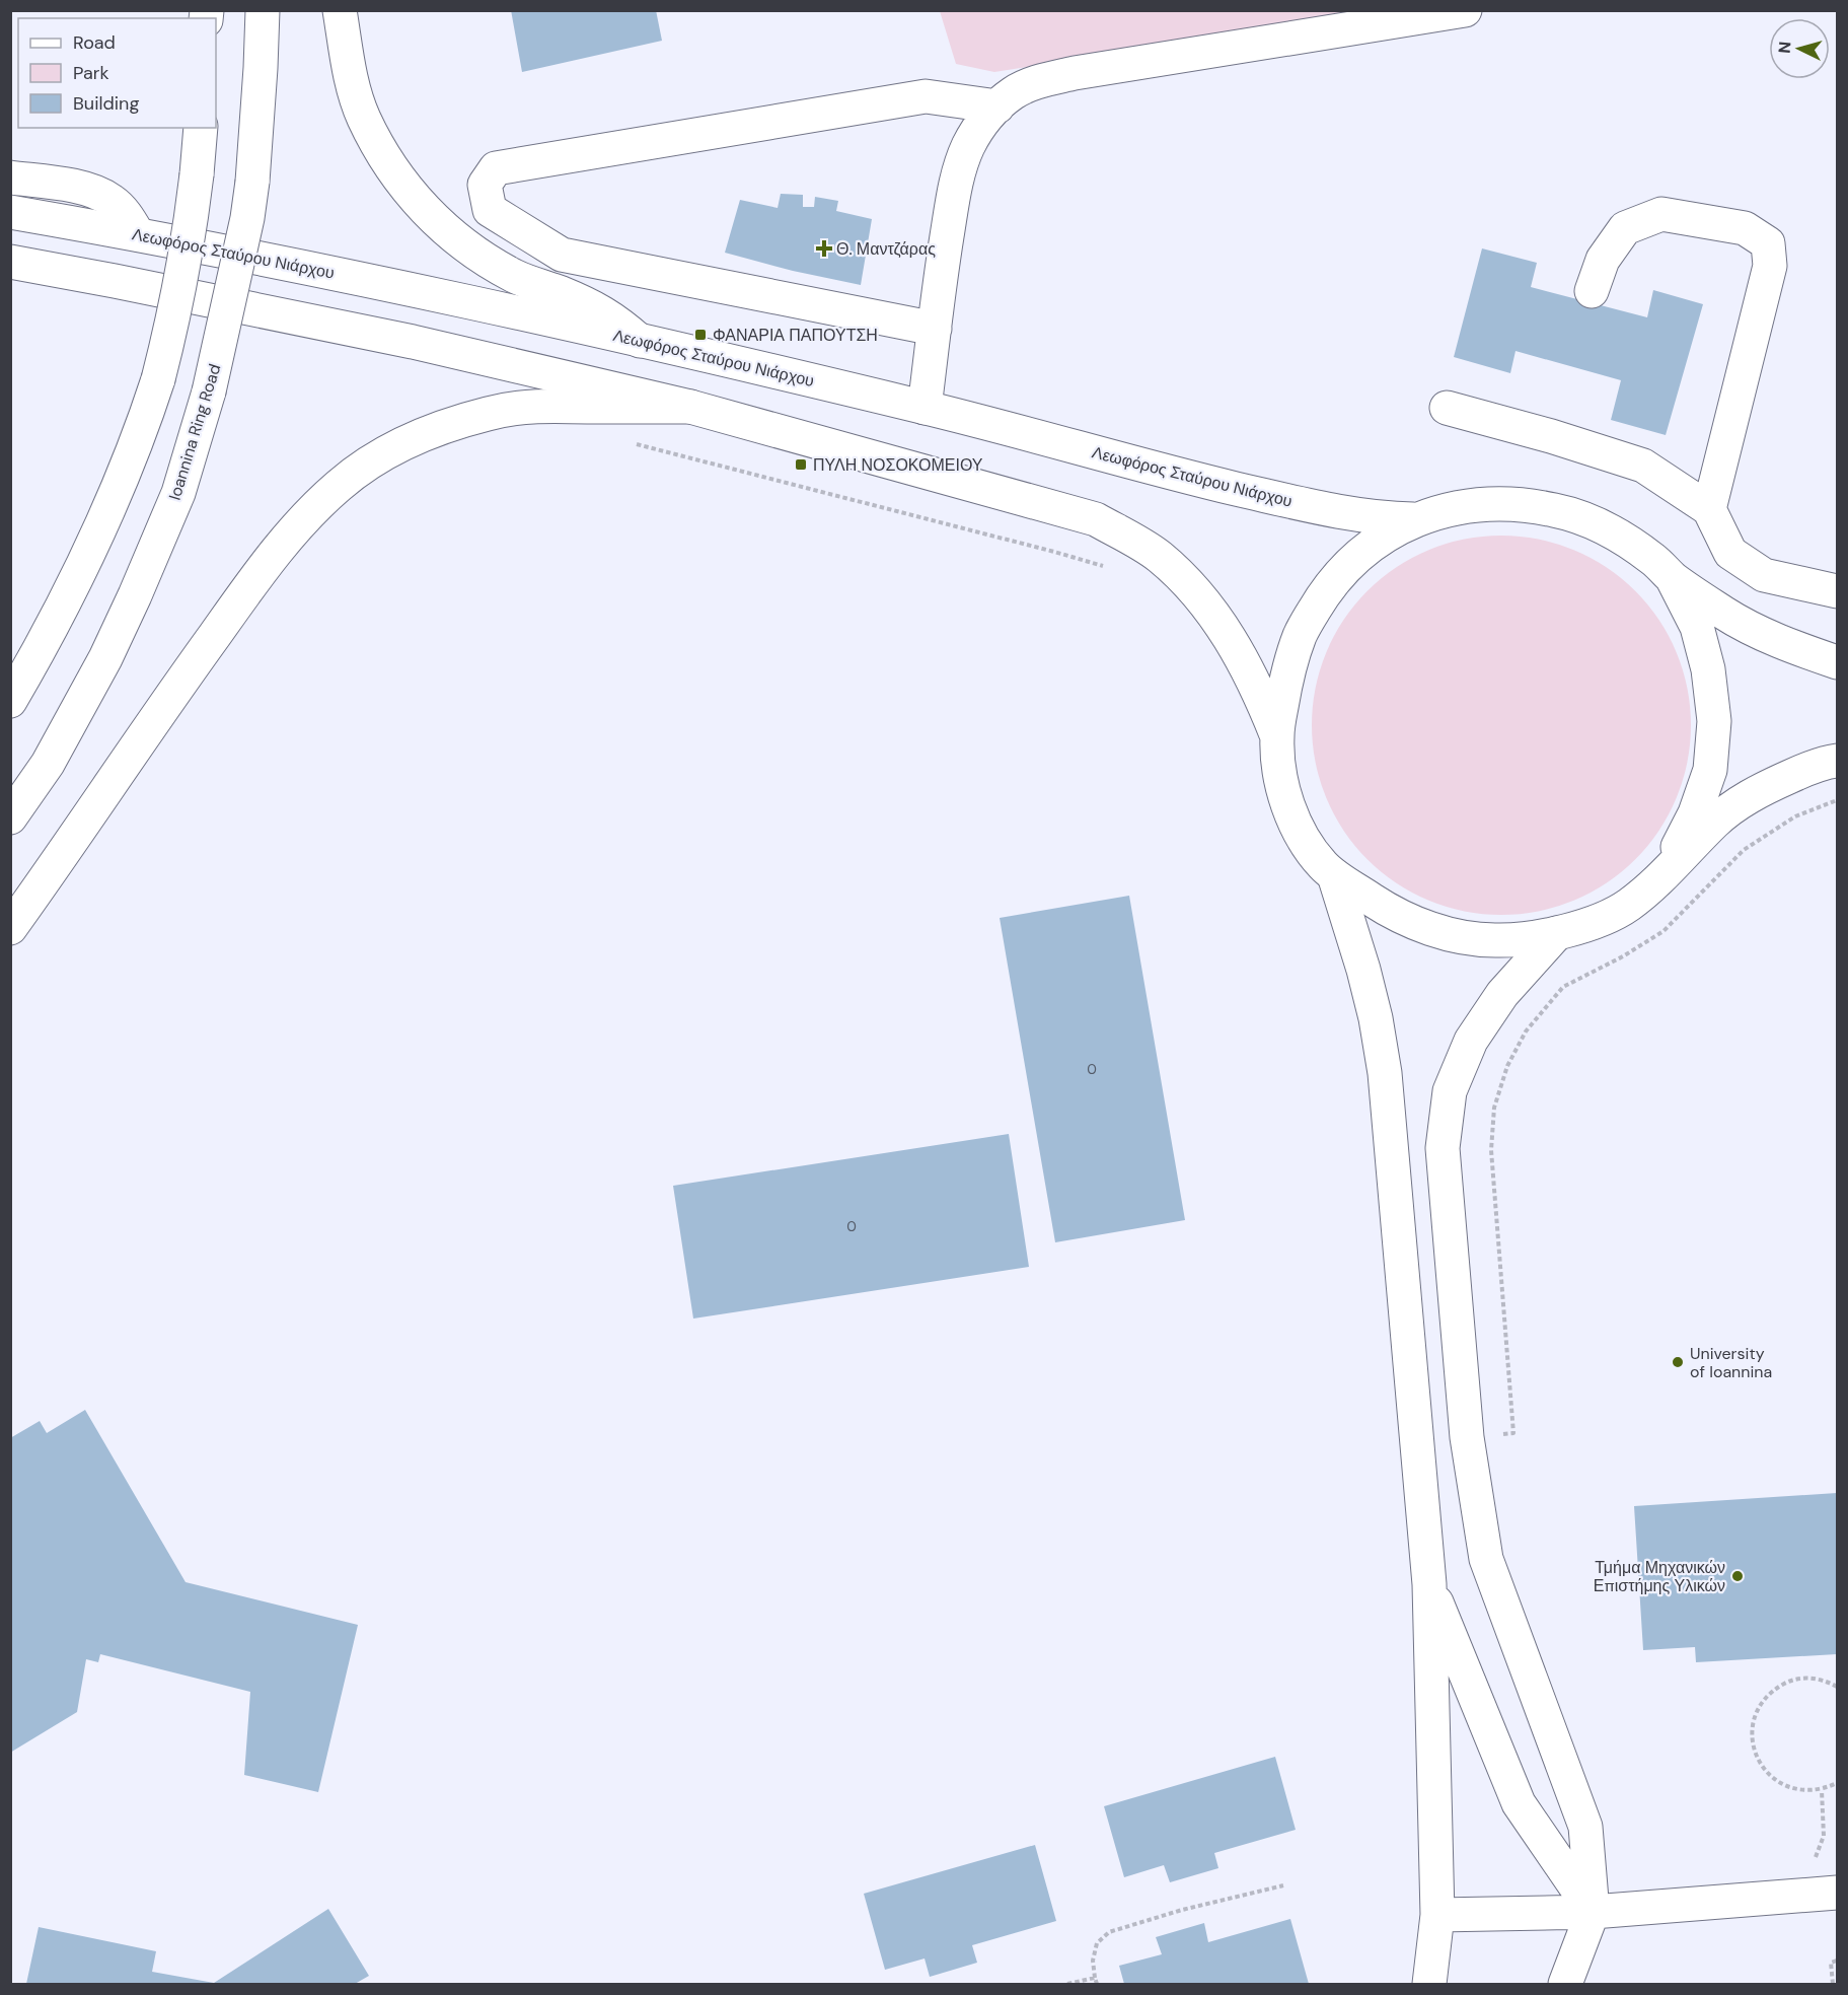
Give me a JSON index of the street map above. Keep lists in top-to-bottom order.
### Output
{
  "streets": {
    "main road": ["Λεωφόρος Σταύρου Νιάρχου", "Ioannina Ring Road"]
  },
  "places": {
    "health": ["Θ. Μαντζάρας"],
    "transit": ["ΦΑΝΑΡΙΑ ΠΑΠΟΥΤΣΗ", "ΠΥΛΗ ΝΟΣΟΚΟΜΕΙΟΥ"],
    "other": ["University of Ioannina", "Τμήμα Μηχανικών Επιστήμης Υλικών"]
  },
  "house_numbers": ["0", "0"],
  "legend": ["Road", "Park", "Building"],
  "north": "left"
}
